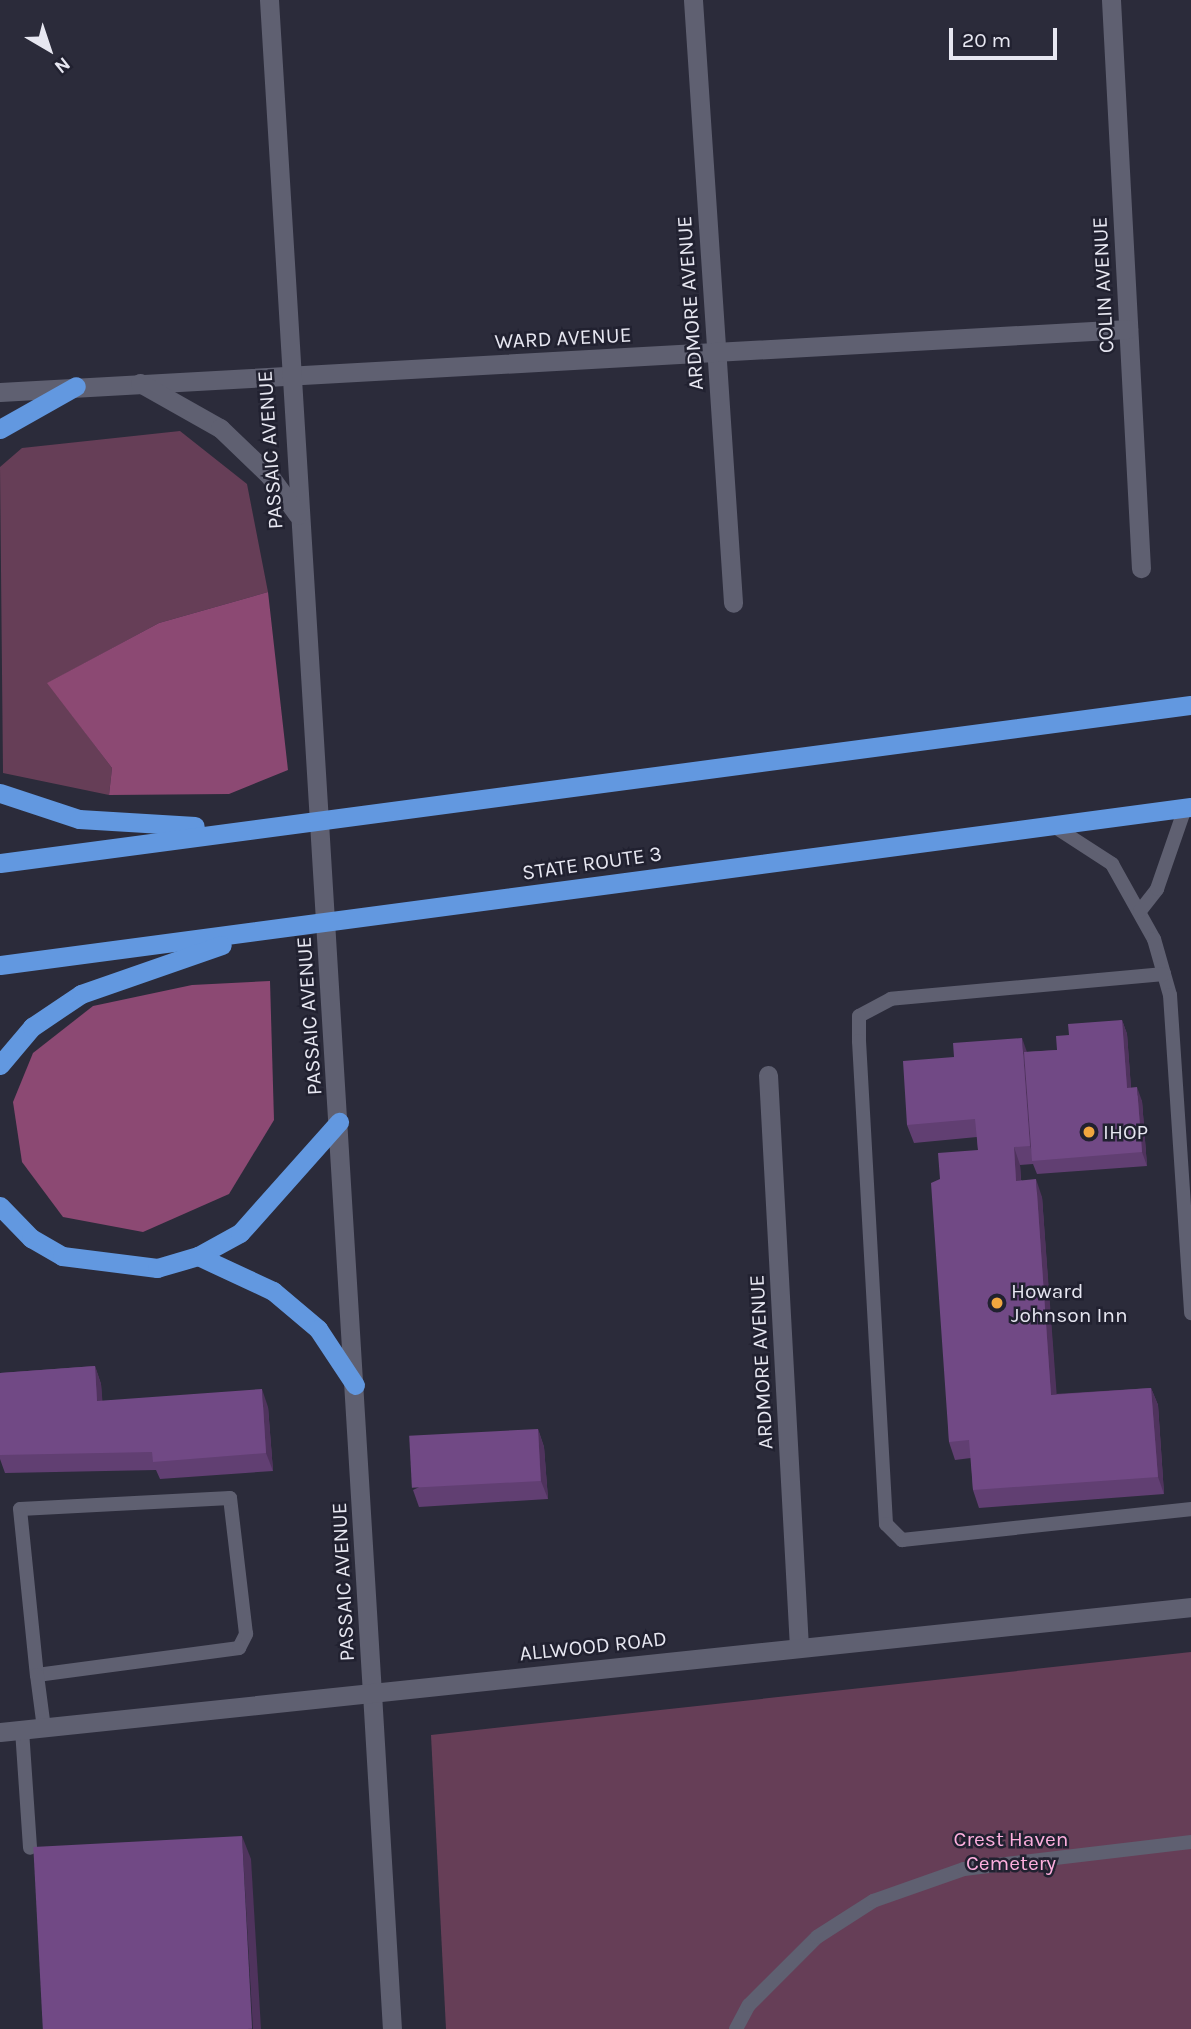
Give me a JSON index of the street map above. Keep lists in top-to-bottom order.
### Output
{
  "streets": {
    "highway": ["STATE ROUTE 3"],
    "street": [
      "COLIN AVENUE",
      "ARDMORE AVENUE",
      "WARD AVENUE",
      "PASSAIC AVENUE",
      "ALLWOOD ROAD"
    ]
  },
  "crossings": [
    ["COLIN AVENUE", "WARD AVENUE"],
    ["ARDMORE AVENUE", "WARD AVENUE"],
    ["ARDMORE AVENUE", "ALLWOOD ROAD"],
    ["WARD AVENUE", "PASSAIC AVENUE"],
    ["PASSAIC AVENUE", "ALLWOOD ROAD"]
  ],
  "parks": ["Crest Haven Cemetery"],
  "places": ["IHOP", "Howard Johnson Inn"],
  "scale_bar": "20 m",
  "north": "bottom right"
}
